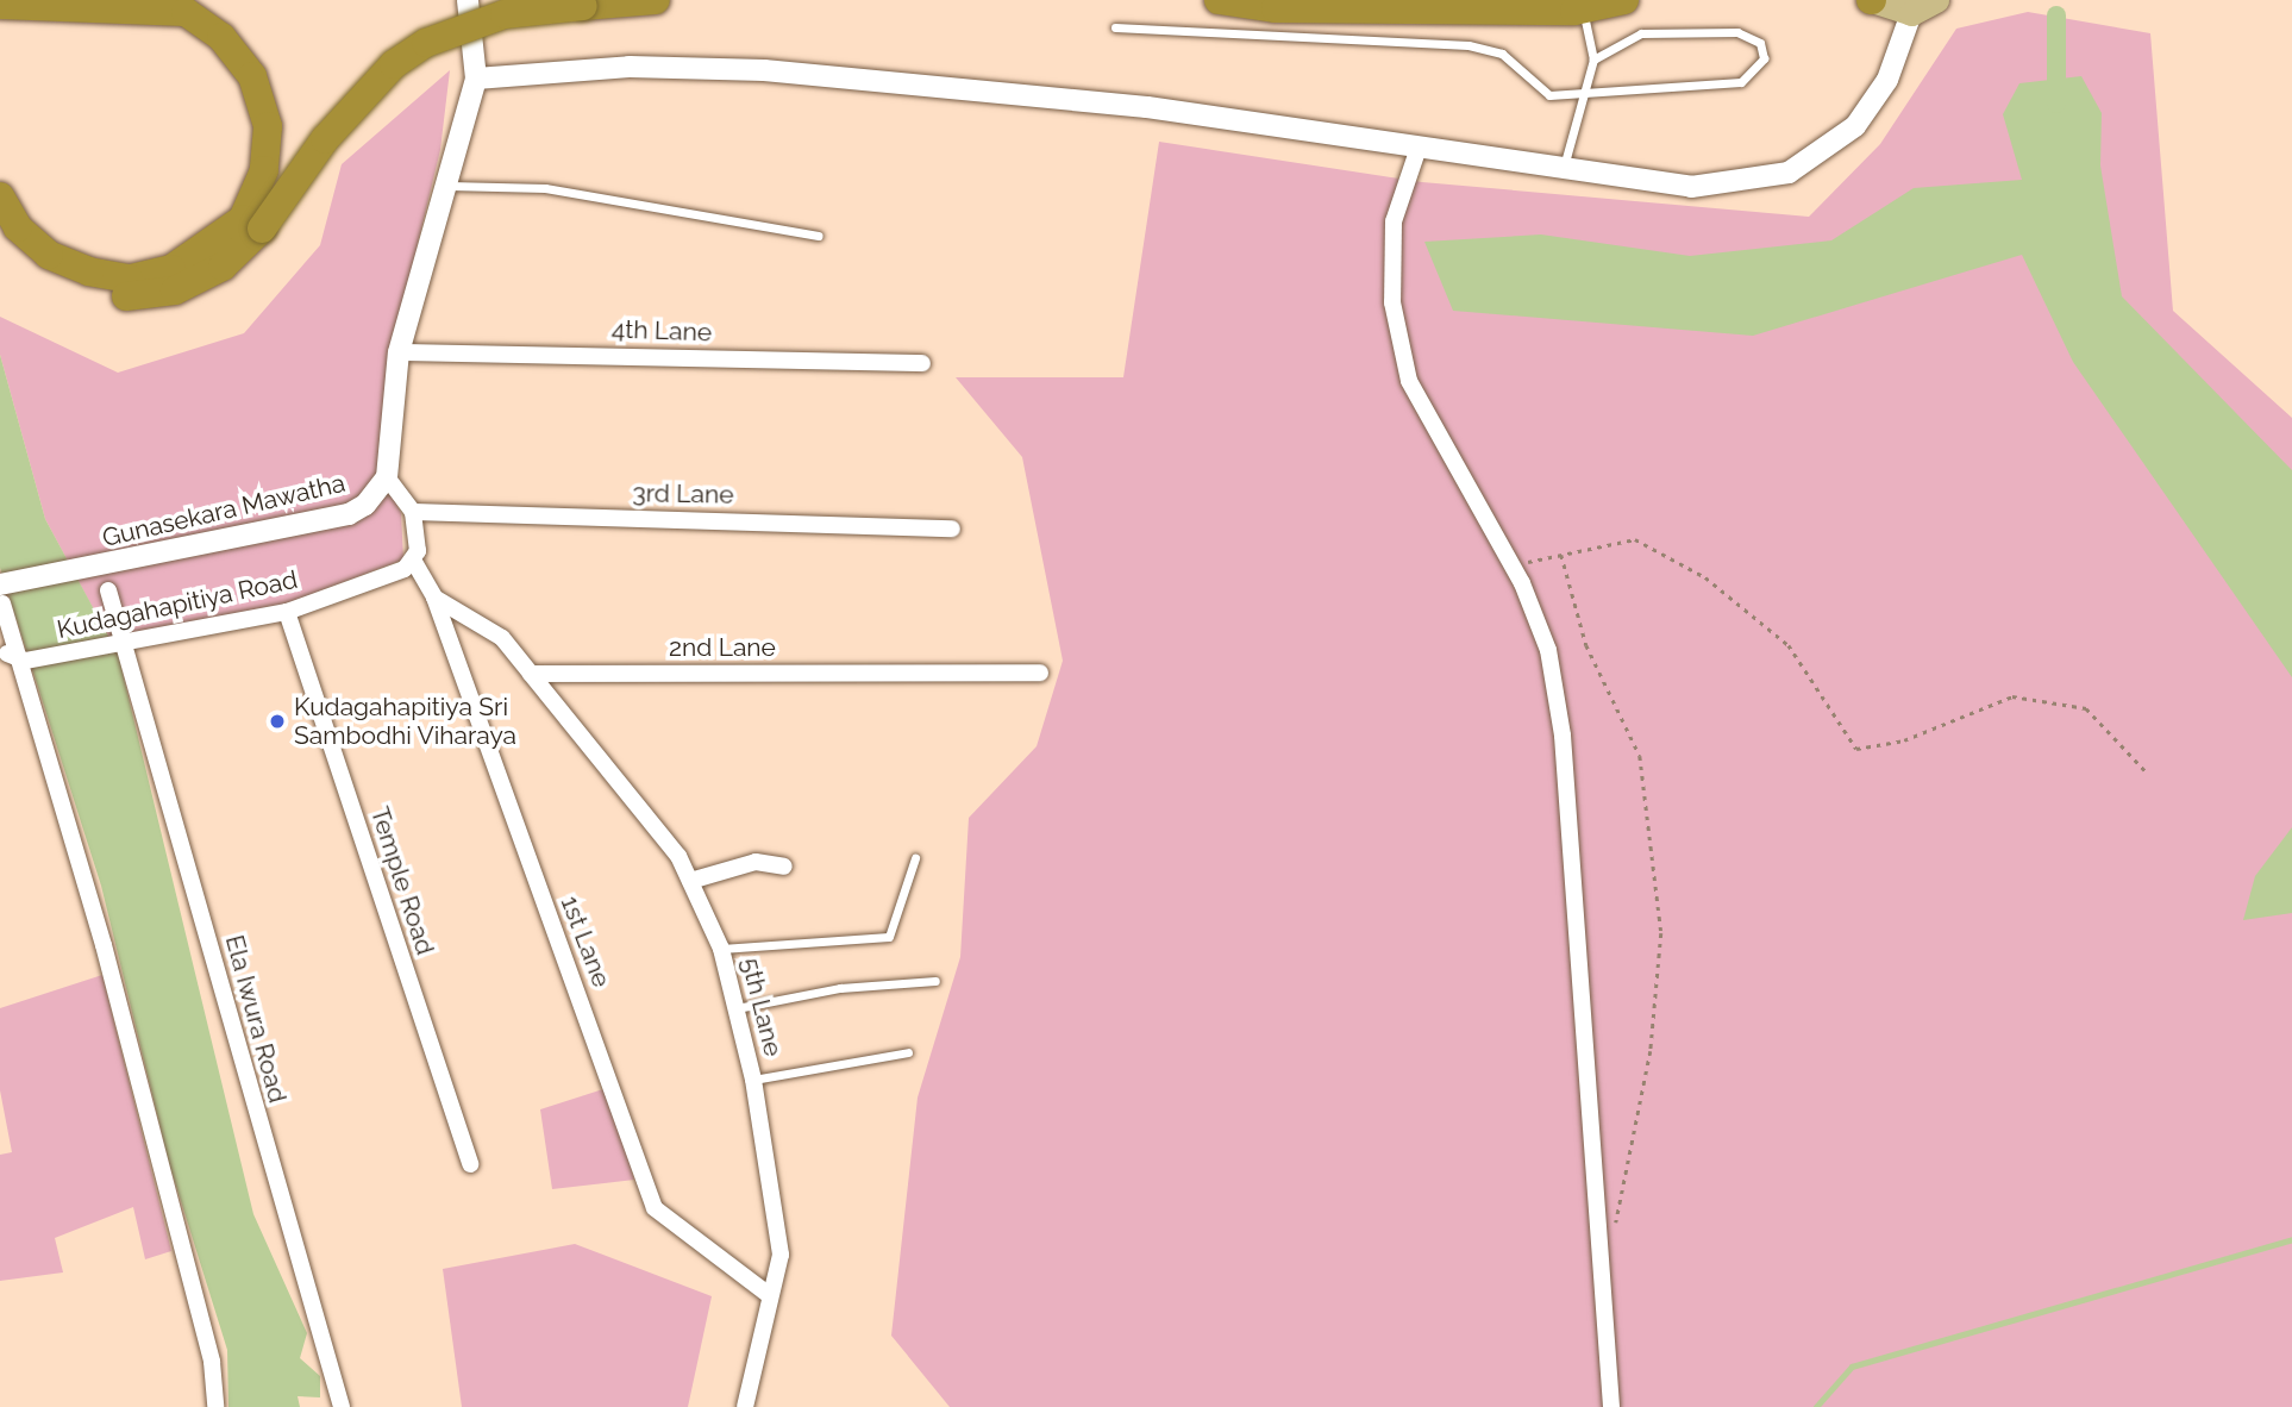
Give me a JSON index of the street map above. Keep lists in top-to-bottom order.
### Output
{
  "streets": {
    "street": [
      "4th Lane",
      "3rd Lane",
      "Gunasekara Mawatha",
      "Kudagahapitiya Road",
      "2nd Lane",
      "Temple Road",
      "1st Lane",
      "5th Lane",
      "Ela Iwura Road"
    ]
  },
  "crossings": [
    ["Kudagahapitiya Road", "Temple Road"],
    ["Kudagahapitiya Road", "1st Lane"],
    ["Kudagahapitiya Road", "Ela Iwura Road"],
    ["2nd Lane", "5th Lane"],
    ["1st Lane", "5th Lane"]
  ],
  "places": ["Kudagahapitiya Sri Sambodhi Viharaya"]
}
